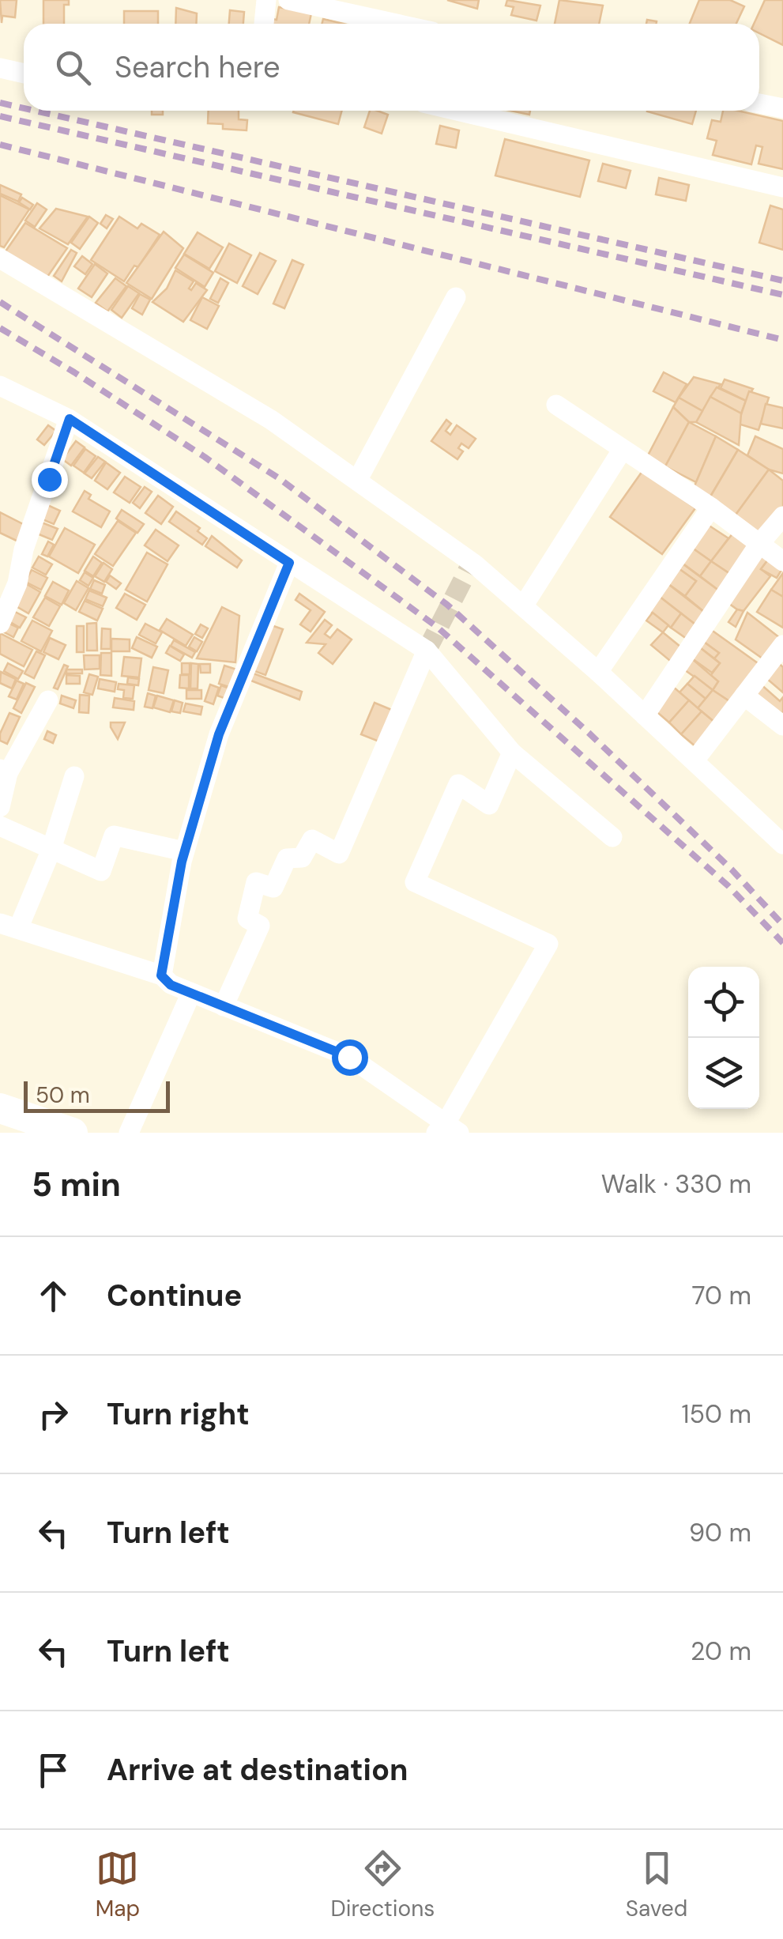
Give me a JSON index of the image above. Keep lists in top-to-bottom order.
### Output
{
  "scale_bar": "50 m",
  "page": {
    "search": "Search here",
    "scale": "50 m",
    "heading": ["5 min", "Walk · 330 m"],
    "list": [
      ["Continue", "70 m"],
      ["Turn right", "150 m"],
      ["Turn left", "90 m"],
      ["Turn left", "20 m"],
      "Arrive at destination"
    ],
    "nav": ["Map", "Directions", "Saved"]
  }
}
